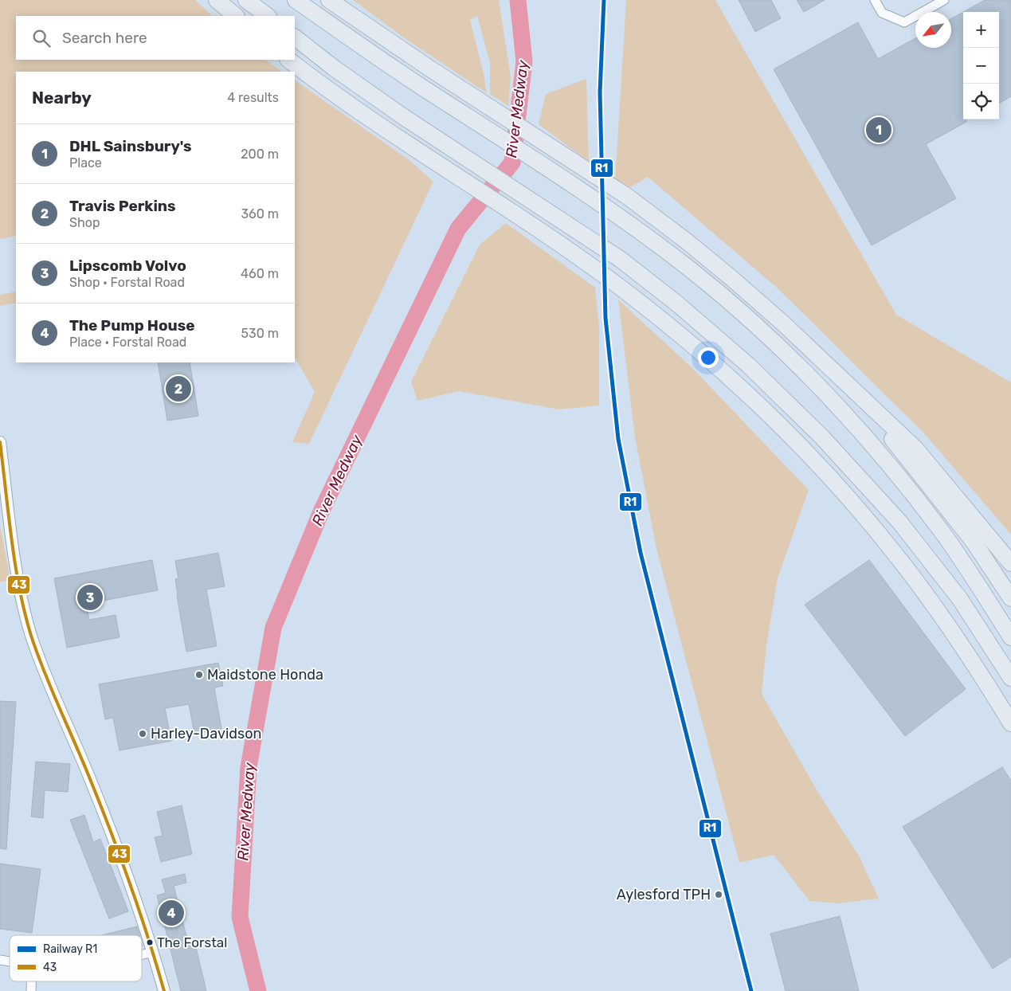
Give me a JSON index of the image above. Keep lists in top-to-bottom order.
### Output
{
  "water": ["River Medway"],
  "places": [
    "Maidstone Honda",
    "Harley-Davidson",
    "Aylesford TPH",
    "The Forstal"
  ],
  "lines": ["rail line R1", "transit line 43"],
  "legend": ["Railway R1", "43"],
  "north": "bottom left",
  "page": {
    "map_buttons": ["+", "−"],
    "search": "Search here",
    "heading": ["Nearby", "4 results"],
    "pins": [
      "1",
      "2",
      "3",
      "4"
    ],
    "list": [
      {
        "mark": "1",
        "name": "DHL Sainsbury's",
        "note": "Place",
        "value": "200 m"
      },
      {
        "mark": "2",
        "name": "Travis Perkins",
        "note": "Shop",
        "value": "360 m"
      },
      {
        "mark": "3",
        "name": "Lipscomb Volvo",
        "note": "Shop · Forstal Road",
        "value": "460 m"
      },
      {
        "mark": "4",
        "name": "The Pump House",
        "note": "Place · Forstal Road",
        "value": "530 m"
      }
    ]
  }
}
